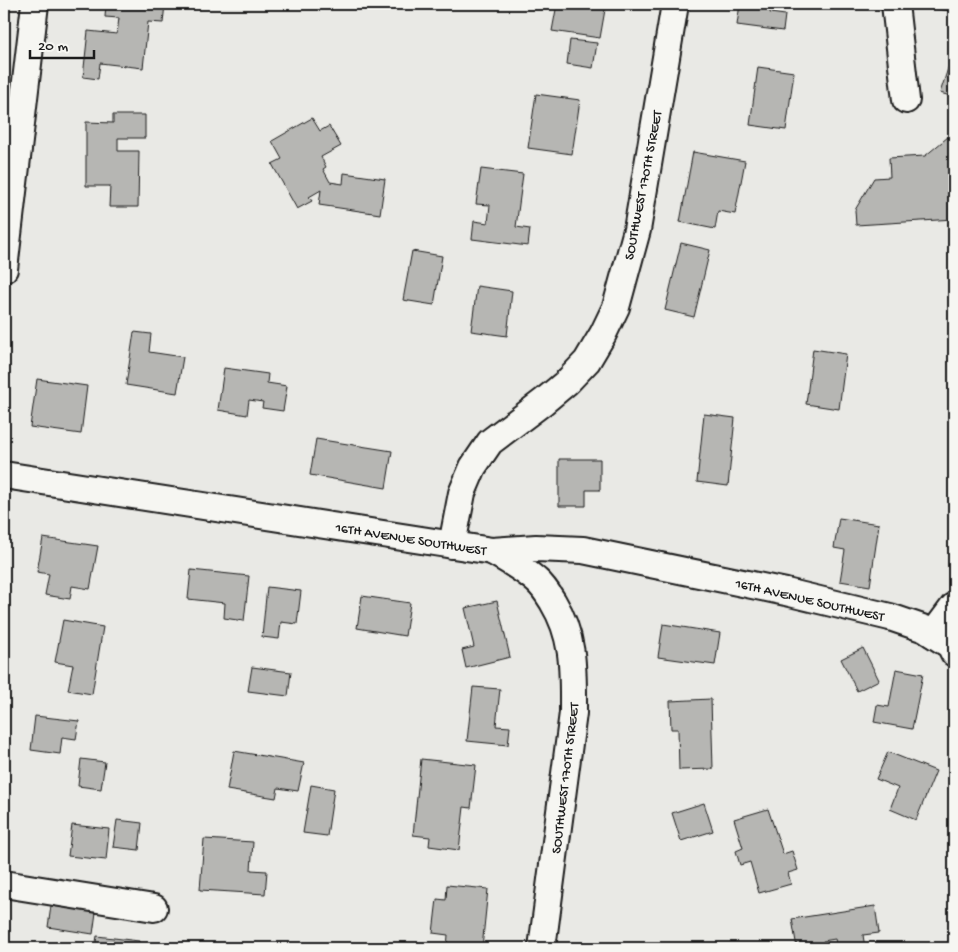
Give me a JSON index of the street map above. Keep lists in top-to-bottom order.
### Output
{
  "streets": {
    "street": ["SOUTHWEST 170TH STREET", "16TH AVENUE SOUTHWEST"]
  },
  "crossings": [
    ["SOUTHWEST 170TH STREET", "16TH AVENUE SOUTHWEST"]
  ],
  "scale_bar": "20 m"
}
